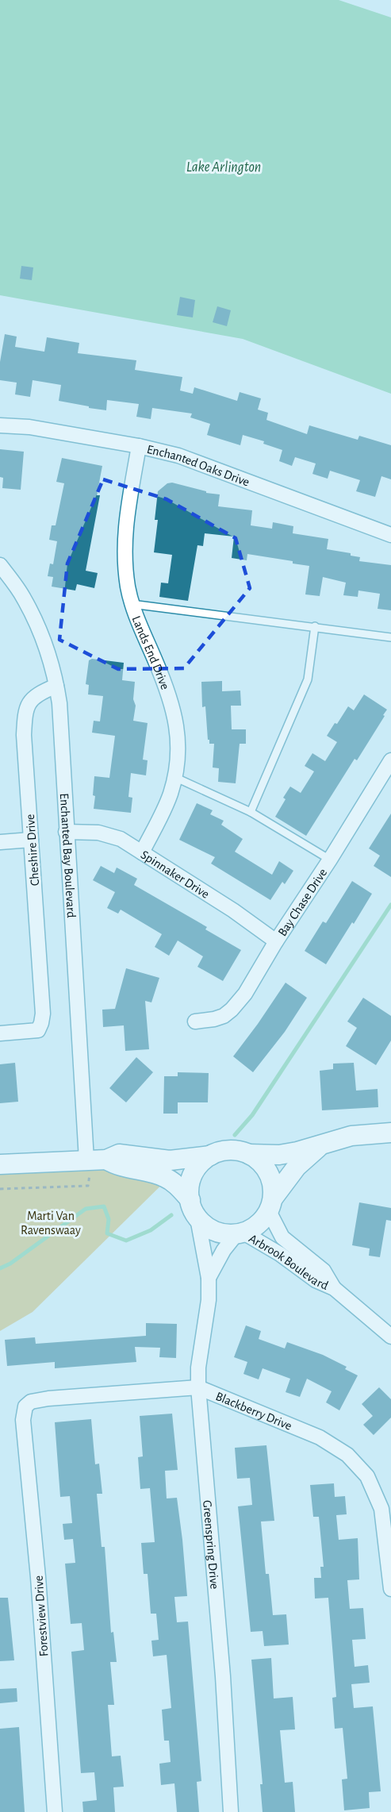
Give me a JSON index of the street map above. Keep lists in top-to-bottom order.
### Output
{
  "streets": {
    "street": [
      "Enchanted Oaks Drive",
      "Lands End Drive",
      "Cheshire Drive",
      "Enchanted Bay Boulevard",
      "Spinnaker Drive",
      "Bay Chase Drive",
      "Arbrook Boulevard",
      "Blackberry Drive",
      "Greenspring Drive",
      "Forestview Drive"
    ]
  },
  "crossings": [
    ["Enchanted Oaks Drive", "Lands End Drive"],
    ["Lands End Drive", "Spinnaker Drive"],
    ["Cheshire Drive", "Enchanted Bay Boulevard"],
    ["Enchanted Bay Boulevard", "Spinnaker Drive"],
    ["Spinnaker Drive", "Bay Chase Drive"],
    ["Arbrook Boulevard", "Greenspring Drive"],
    ["Blackberry Drive", "Greenspring Drive"],
    ["Blackberry Drive", "Forestview Drive"]
  ],
  "water": ["Lake Arlington"],
  "parks": ["Marti Van Ravenswaay"]
}
